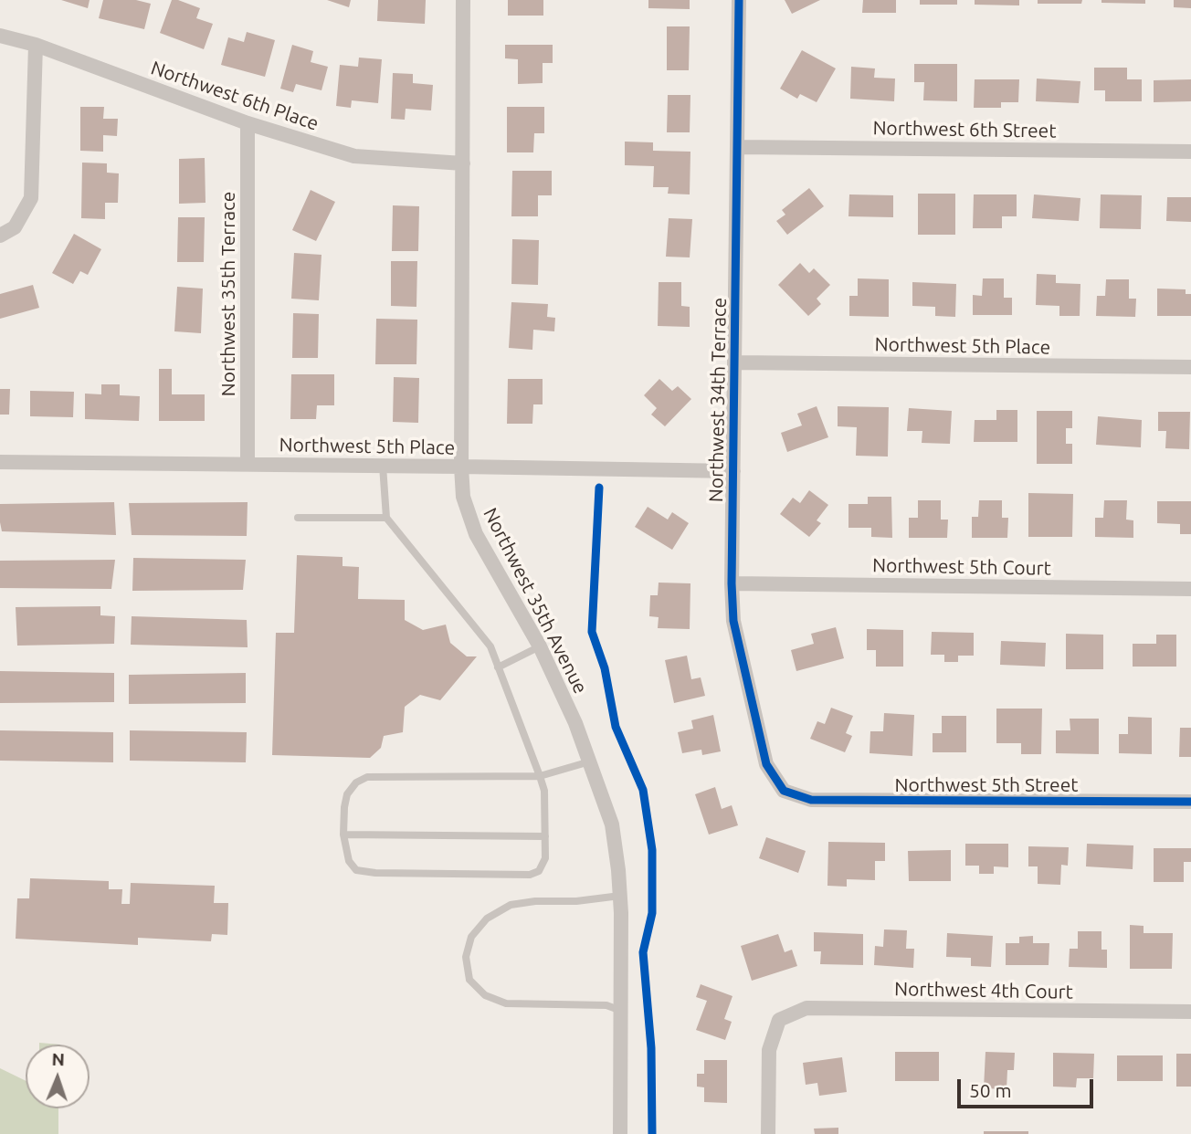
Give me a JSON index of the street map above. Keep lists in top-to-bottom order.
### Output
{
  "streets": {
    "street": [
      "Northwest 6th Place",
      "Northwest 6th Street",
      "Northwest 35th Terrace",
      "Northwest 5th Place",
      "Northwest 34th Terrace",
      "Northwest 5th Court",
      "Northwest 35th Avenue",
      "Northwest 5th Street",
      "Northwest 4th Court"
    ]
  },
  "crossings": [
    ["Northwest 6th Place", "Northwest 35th Terrace"],
    ["Northwest 6th Place", "Northwest 35th Avenue"],
    ["Northwest 6th Street", "Northwest 34th Terrace"],
    ["Northwest 35th Terrace", "Northwest 5th Place"],
    ["Northwest 5th Place", "Northwest 34th Terrace"],
    ["Northwest 5th Place", "Northwest 35th Avenue"],
    ["Northwest 34th Terrace", "Northwest 5th Court"],
    ["Northwest 34th Terrace", "Northwest 5th Street"]
  ],
  "scale_bar": "50 m",
  "north": "top"
}
